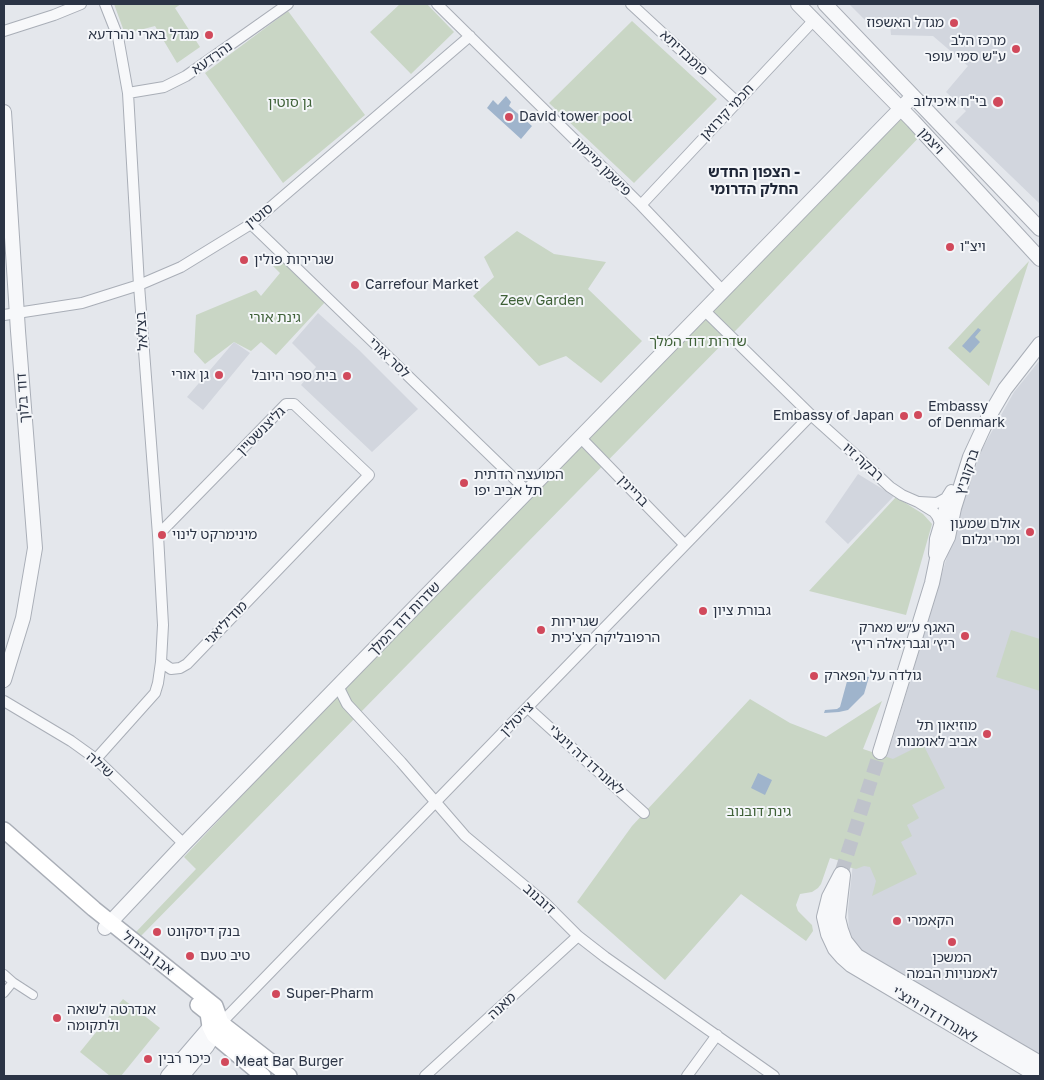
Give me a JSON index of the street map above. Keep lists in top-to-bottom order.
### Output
{
  "streets": {
    "main road": ["אבן גבירול"],
    "street": [
      "פומבדיתא",
      "נהרדעא",
      "חכמי קירואן",
      "ויצמן",
      "פישמן מיימון",
      "סוטין",
      "בצלאל",
      "לסר אורי",
      "דוד בלוך",
      "גליצנשטיין",
      "רבקה זיו",
      "ברקוביץ",
      "בריינין",
      "שדרות דוד המלך",
      "מודיליאני",
      "צייטלין",
      "לאונרדו דה וינצ'י",
      "שילה",
      "דובנוב",
      "מאנה"
    ]
  },
  "crossings": [
    ["פומבדיתא", "חכמי קירואן"],
    ["נהרדעא", "בצלאל"],
    ["חכמי קירואן", "ויצמן"],
    ["חכמי קירואן", "פישמן מיימון"],
    ["ויצמן", "שדרות דוד המלך"],
    ["פישמן מיימון", "סוטין"],
    ["פישמן מיימון", "שדרות דוד המלך"],
    ["סוטין", "בצלאל"],
    ["סוטין", "לסר אורי"],
    ["סוטין", "דוד בלוך"],
    ["בצלאל", "גליצנשטיין"],
    ["בצלאל", "מודיליאני"],
    ["לסר אורי", "שדרות דוד המלך"],
    ["גליצנשטיין", "מודיליאני"],
    ["רבקה זיו", "ברקוביץ"],
    ["רבקה זיו", "שדרות דוד המלך"],
    ["רבקה זיו", "צייטלין"],
    ["בריינין", "שדרות דוד המלך"],
    ["בריינין", "צייטלין"],
    ["שדרות דוד המלך", "שילה"],
    ["שדרות דוד המלך", "דובנוב"],
    ["שדרות דוד המלך", "אבן גבירול"],
    ["צייטלין", "לאונרדו דה וינצ'י"],
    ["צייטלין", "דובנוב"],
    ["צייטלין", "אבן גבירול"],
    ["דובנוב", "מאנה"]
  ],
  "districts": ["הצפון החדש - החלק הדרומי"],
  "parks": [
    "גן סוטין",
    "Zeev Garden",
    "גינת אורי",
    "שדרות דוד המלך",
    "גינת דובנוב"
  ],
  "places": [
    "מגדל האשפוז",
    "מגדל בארי נהרדעא",
    "מרכז הלב ע\"ש סמי עופר",
    "בי\"ח איכילוב",
    "David tower pool",
    "ויצ\"ו",
    "שגרירות פולין",
    "Carrefour Market",
    "גן אורי",
    "בית ספר היובל",
    "Embassy of Denmark",
    "Embassy of Japan",
    "המועצה הדתית תל אביב יפו",
    "אולם שמעון ומרי יגלום",
    "מינימרקט לינוי",
    "גבורת ציון",
    "שגרירות הרפובליקה הצ'כית",
    "האגף ע״ש מארק ריץ׳ וגבריאלה ריץ׳",
    "גולדה על הפארק",
    "מוזיאון תל אביב לאומנות",
    "הקאמרי",
    "בנק דיסקונט",
    "המשכן לאמנויות הבמה",
    "טיב טעם",
    "Super-Pharm",
    "אנדרטה לשואה ולתקומה",
    "כיכר רבין",
    "Meat Bar Burger"
  ]
}
